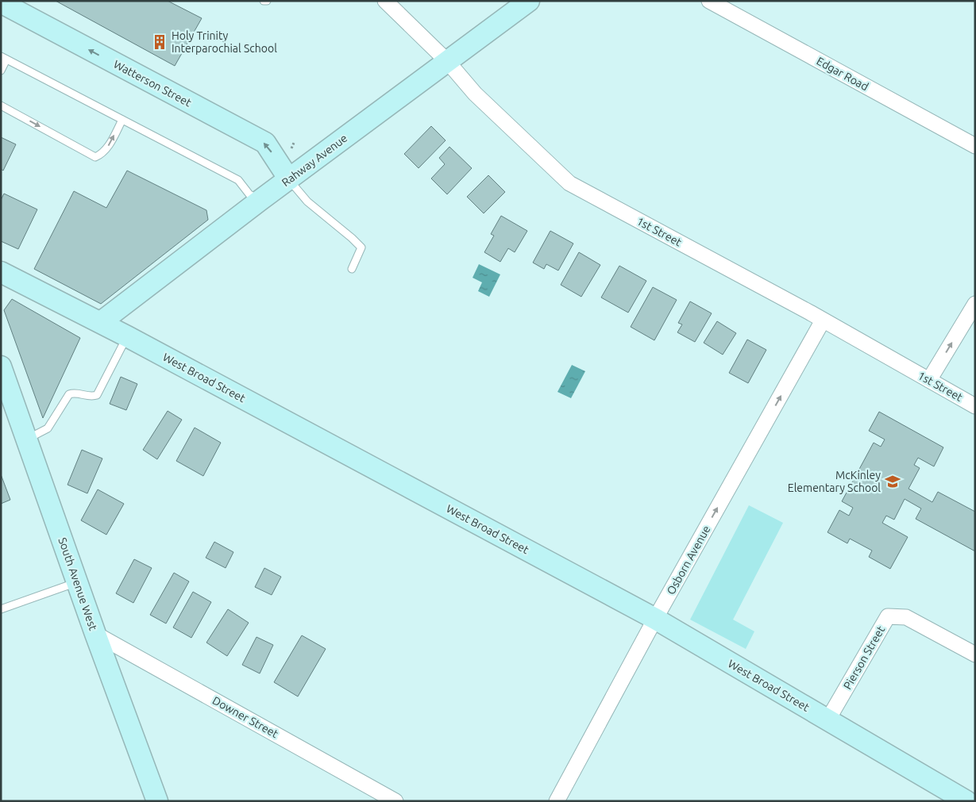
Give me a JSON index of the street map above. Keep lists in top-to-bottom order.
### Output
{
  "streets": {
    "street": [
      "Edgar Road",
      "Watterson Street",
      "Rahway Avenue",
      "1st Street",
      "West Broad Street",
      "Osborn Avenue",
      "South Avenue West",
      "Pierson Street",
      "Downer Street"
    ]
  },
  "crossings": [
    ["Watterson Street", "Rahway Avenue"],
    ["Rahway Avenue", "1st Street"],
    ["Rahway Avenue", "West Broad Street"],
    ["1st Street", "Osborn Avenue"],
    ["West Broad Street", "Osborn Avenue"],
    ["West Broad Street", "Pierson Street"],
    ["South Avenue West", "Downer Street"]
  ],
  "one_way": ["Watterson Street", "Osborn Avenue"],
  "places": {
    "building": ["Holy Trinity Interparochial School"],
    "school or university": ["McKinley Elementary School"]
  }
}
